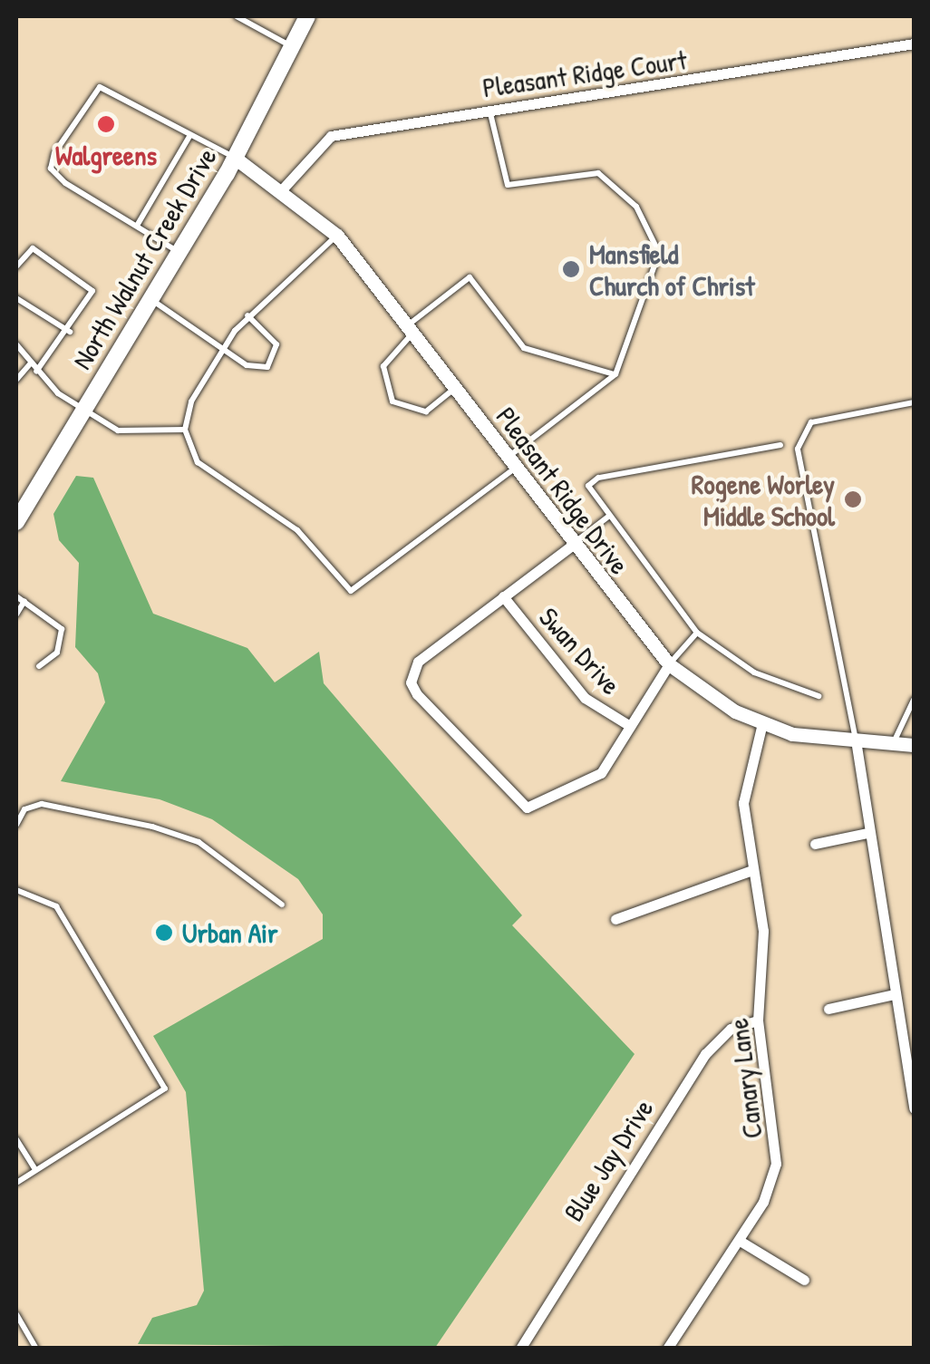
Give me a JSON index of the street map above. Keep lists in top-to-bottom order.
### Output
{
  "streets": {
    "main road": ["North Walnut Creek Drive"],
    "street": [
      "Pleasant Ridge Court",
      "Pleasant Ridge Drive",
      "Swan Drive",
      "Canary Lane",
      "Blue Jay Drive"
    ]
  },
  "crossings": [
    ["Pleasant Ridge Court", "Pleasant Ridge Drive"],
    ["North Walnut Creek Drive", "Pleasant Ridge Drive"],
    ["Pleasant Ridge Drive", "Canary Lane"],
    ["Canary Lane", "Blue Jay Drive"]
  ],
  "places": [
    "Walgreens",
    "Mansfield Church of Christ",
    "Rogene Worley Middle School",
    "Urban Air"
  ]
}
